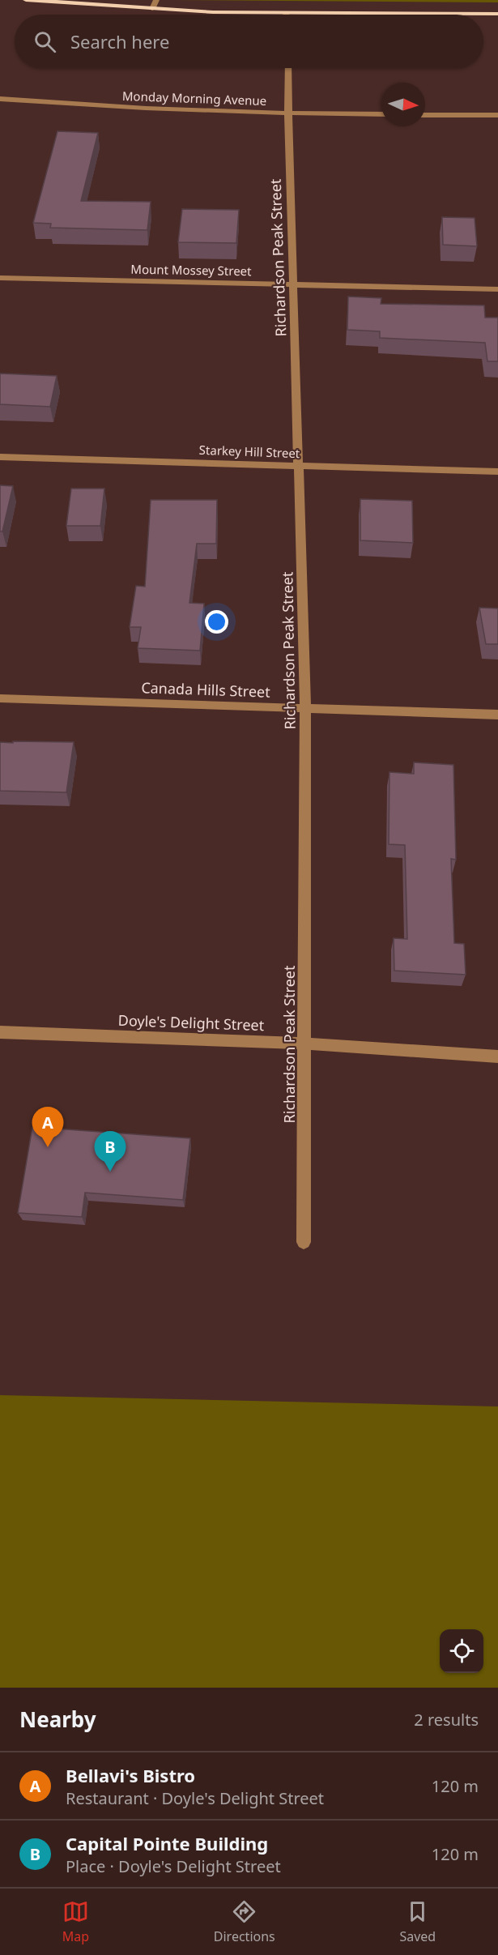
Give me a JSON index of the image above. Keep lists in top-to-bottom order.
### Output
{
  "streets": {
    "street": [
      "Monday Morning Avenue",
      "Richardson Peak Street",
      "Mount Mossey Street",
      "Starkey Hill Street",
      "Canada Hills Street",
      "Doyle's Delight Street"
    ]
  },
  "crossings": [
    ["Monday Morning Avenue", "Richardson Peak Street"],
    ["Richardson Peak Street", "Mount Mossey Street"],
    ["Richardson Peak Street", "Starkey Hill Street"],
    ["Richardson Peak Street", "Canada Hills Street"],
    ["Richardson Peak Street", "Doyle's Delight Street"]
  ],
  "north": "right",
  "page": {
    "search": "Search here",
    "pins": ["A", "B"],
    "heading": ["Nearby", "2 results"],
    "list": [
      {
        "mark": "A",
        "name": "Bellavi's Bistro",
        "note": "Restaurant · Doyle's Delight Street",
        "value": "120 m"
      },
      {
        "mark": "B",
        "name": "Capital Pointe Building",
        "note": "Place · Doyle's Delight Street",
        "value": "120 m"
      }
    ],
    "nav": ["Map", "Directions", "Saved"]
  }
}
